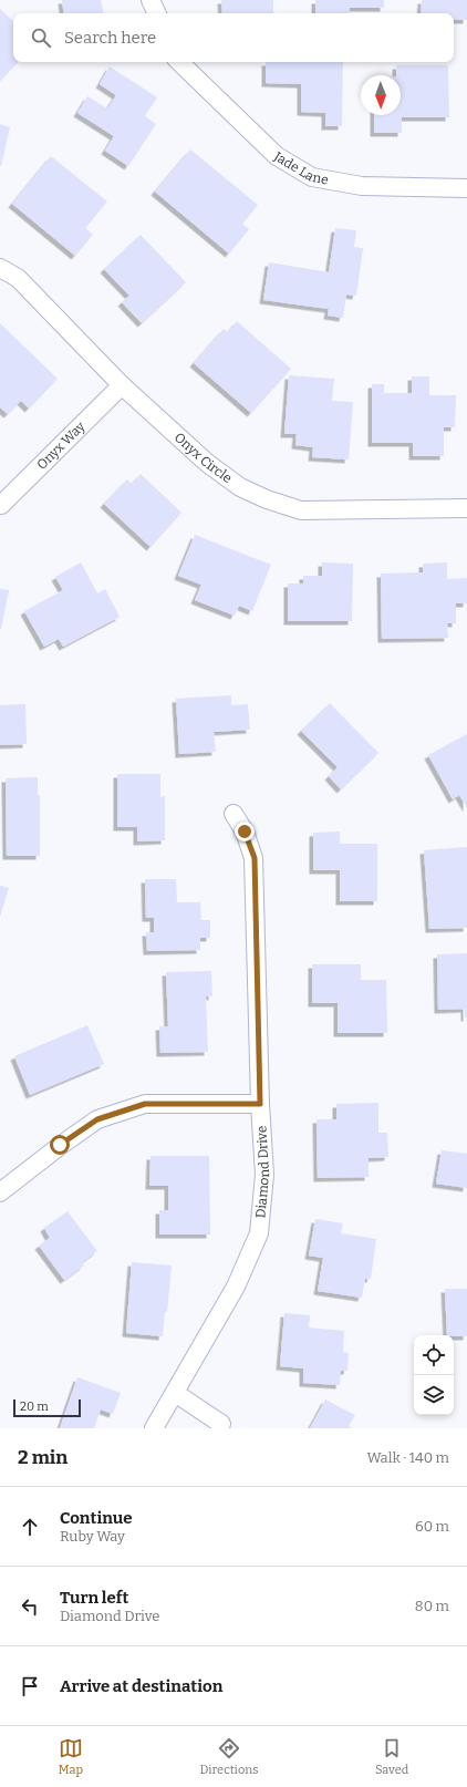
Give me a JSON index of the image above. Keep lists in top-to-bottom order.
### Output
{
  "streets": {
    "street": [
      "Jade Lane",
      "Onyx Way",
      "Onyx Circle",
      "Diamond Drive"
    ]
  },
  "crossings": [
    ["Onyx Way", "Onyx Circle"]
  ],
  "scale_bar": "20 m",
  "north": "bottom",
  "page": {
    "search": "Search here",
    "scale": "20 m",
    "heading": ["2 min", "Walk · 140 m"],
    "list": [
      ["Continue", "Ruby Way", "60 m"],
      ["Turn left", "Diamond Drive", "80 m"],
      "Arrive at destination"
    ],
    "nav": ["Map", "Directions", "Saved"]
  }
}
